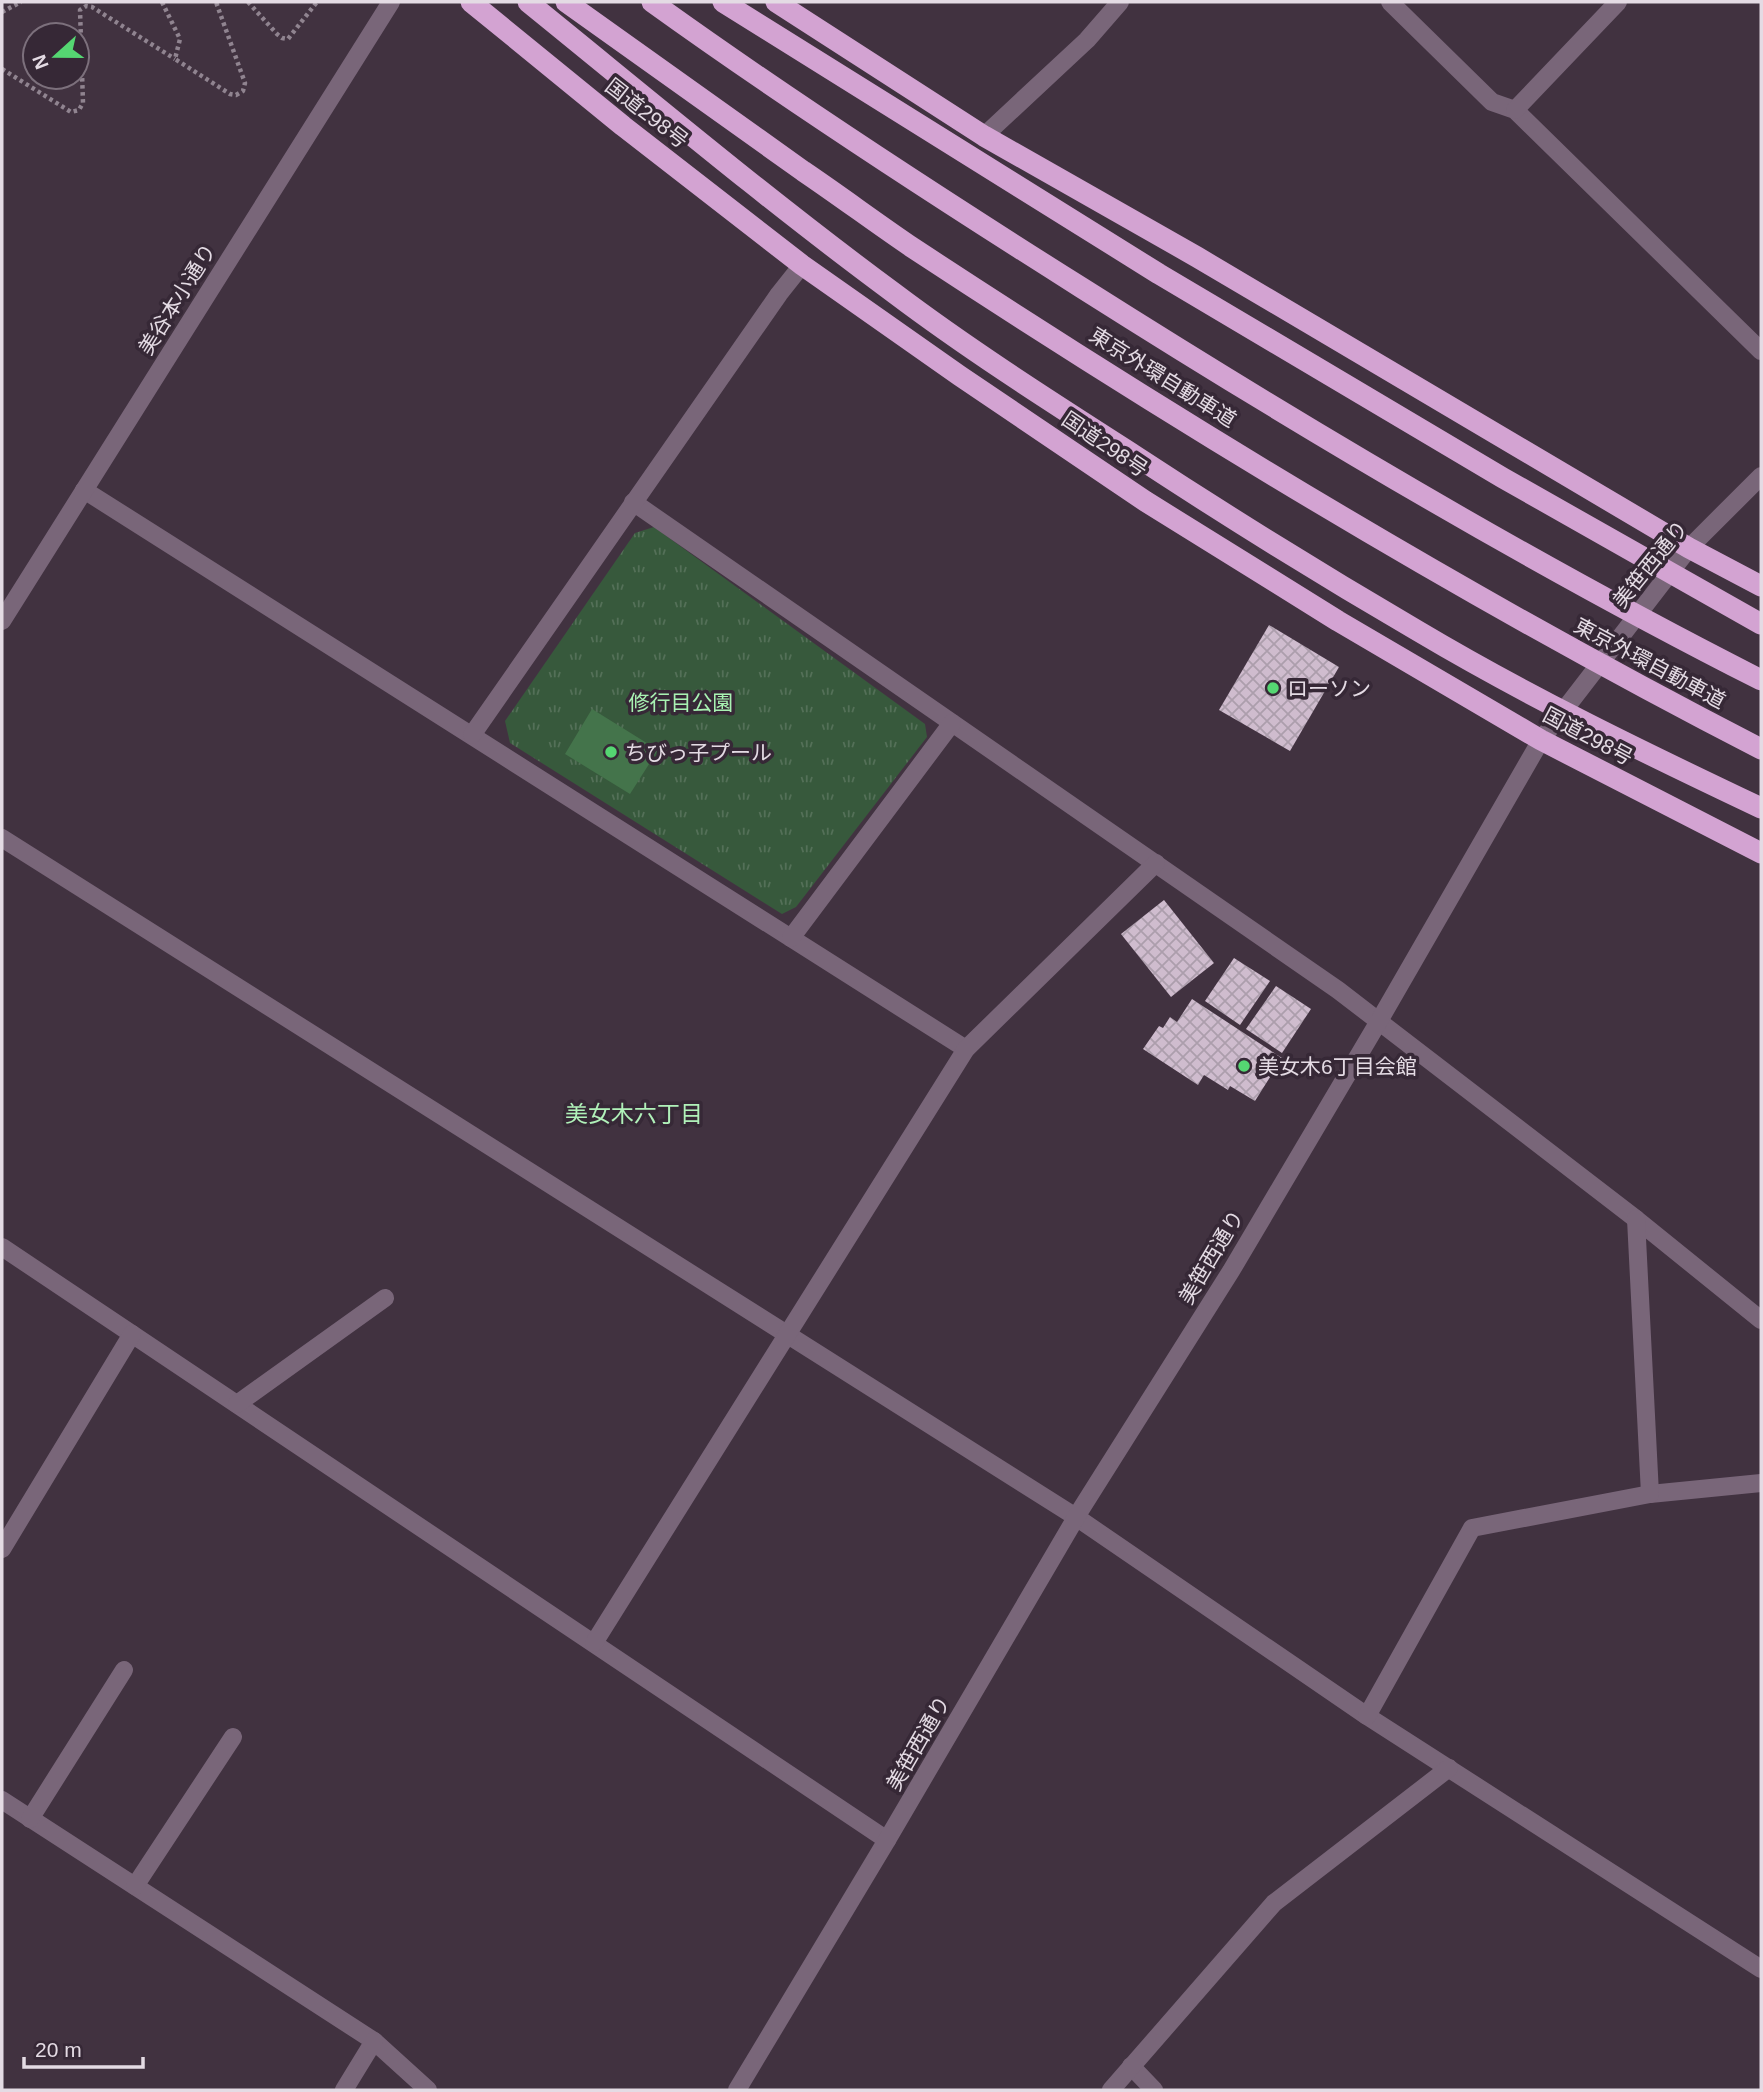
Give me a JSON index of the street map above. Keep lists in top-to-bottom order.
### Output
{
  "streets": {
    "highway": ["国道298号", "東京外環自動車道"],
    "street": ["美谷本小通り", "美笹西通り"]
  },
  "crossings": [
    ["国道298号", "美笹西通り"]
  ],
  "districts": ["美女木六丁目"],
  "parks": ["修行目公園"],
  "places": ["ローソン", "ちびっ子プール", "美女木6丁目会館"],
  "scale_bar": "20 m",
  "north": "left"
}
